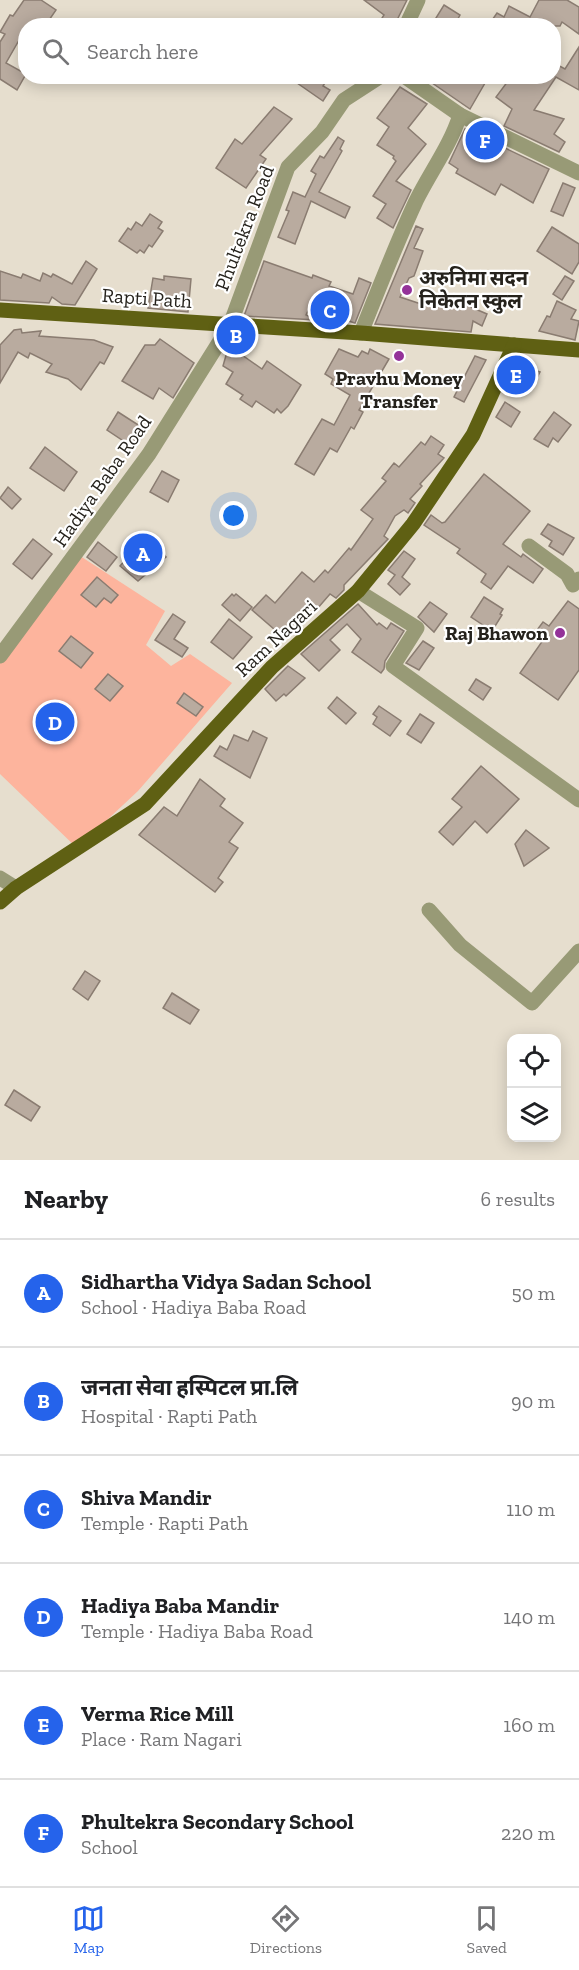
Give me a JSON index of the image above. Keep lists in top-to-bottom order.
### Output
{
  "streets": {
    "main road": ["Rapti Path", "Ram Nagari"],
    "street": ["Phultekra Road", "Hadiya Baba Road"]
  },
  "crossings": [
    ["Phultekra Road", "Rapti Path"],
    ["Phultekra Road", "Hadiya Baba Road"],
    ["Rapti Path", "Hadiya Baba Road"],
    ["Rapti Path", "Ram Nagari"]
  ],
  "places": ["अरुनिमा सदन निकेतन स्कुल", "Pravhu Money Transfer", "Raj Bhawon"],
  "page": {
    "search": "Search here",
    "pins": [
      "F",
      "C",
      "B",
      "E",
      "A",
      "D"
    ],
    "heading": ["Nearby", "6 results"],
    "list": [
      {
        "mark": "A",
        "name": "Sidhartha Vidya Sadan School",
        "note": "School · Hadiya Baba Road",
        "value": "50 m"
      },
      {
        "mark": "B",
        "name": "जनता सेवा हस्पिटल प्रा.लि",
        "note": "Hospital · Rapti Path",
        "value": "90 m"
      },
      {
        "mark": "C",
        "name": "Shiva Mandir",
        "note": "Temple · Rapti Path",
        "value": "110 m"
      },
      {
        "mark": "D",
        "name": "Hadiya Baba Mandir",
        "note": "Temple · Hadiya Baba Road",
        "value": "140 m"
      },
      {
        "mark": "E",
        "name": "Verma Rice Mill",
        "note": "Place · Ram Nagari",
        "value": "160 m"
      },
      {
        "mark": "F",
        "name": "Phultekra Secondary School",
        "note": "School",
        "value": "220 m"
      }
    ],
    "nav": ["Map", "Directions", "Saved"]
  }
}
